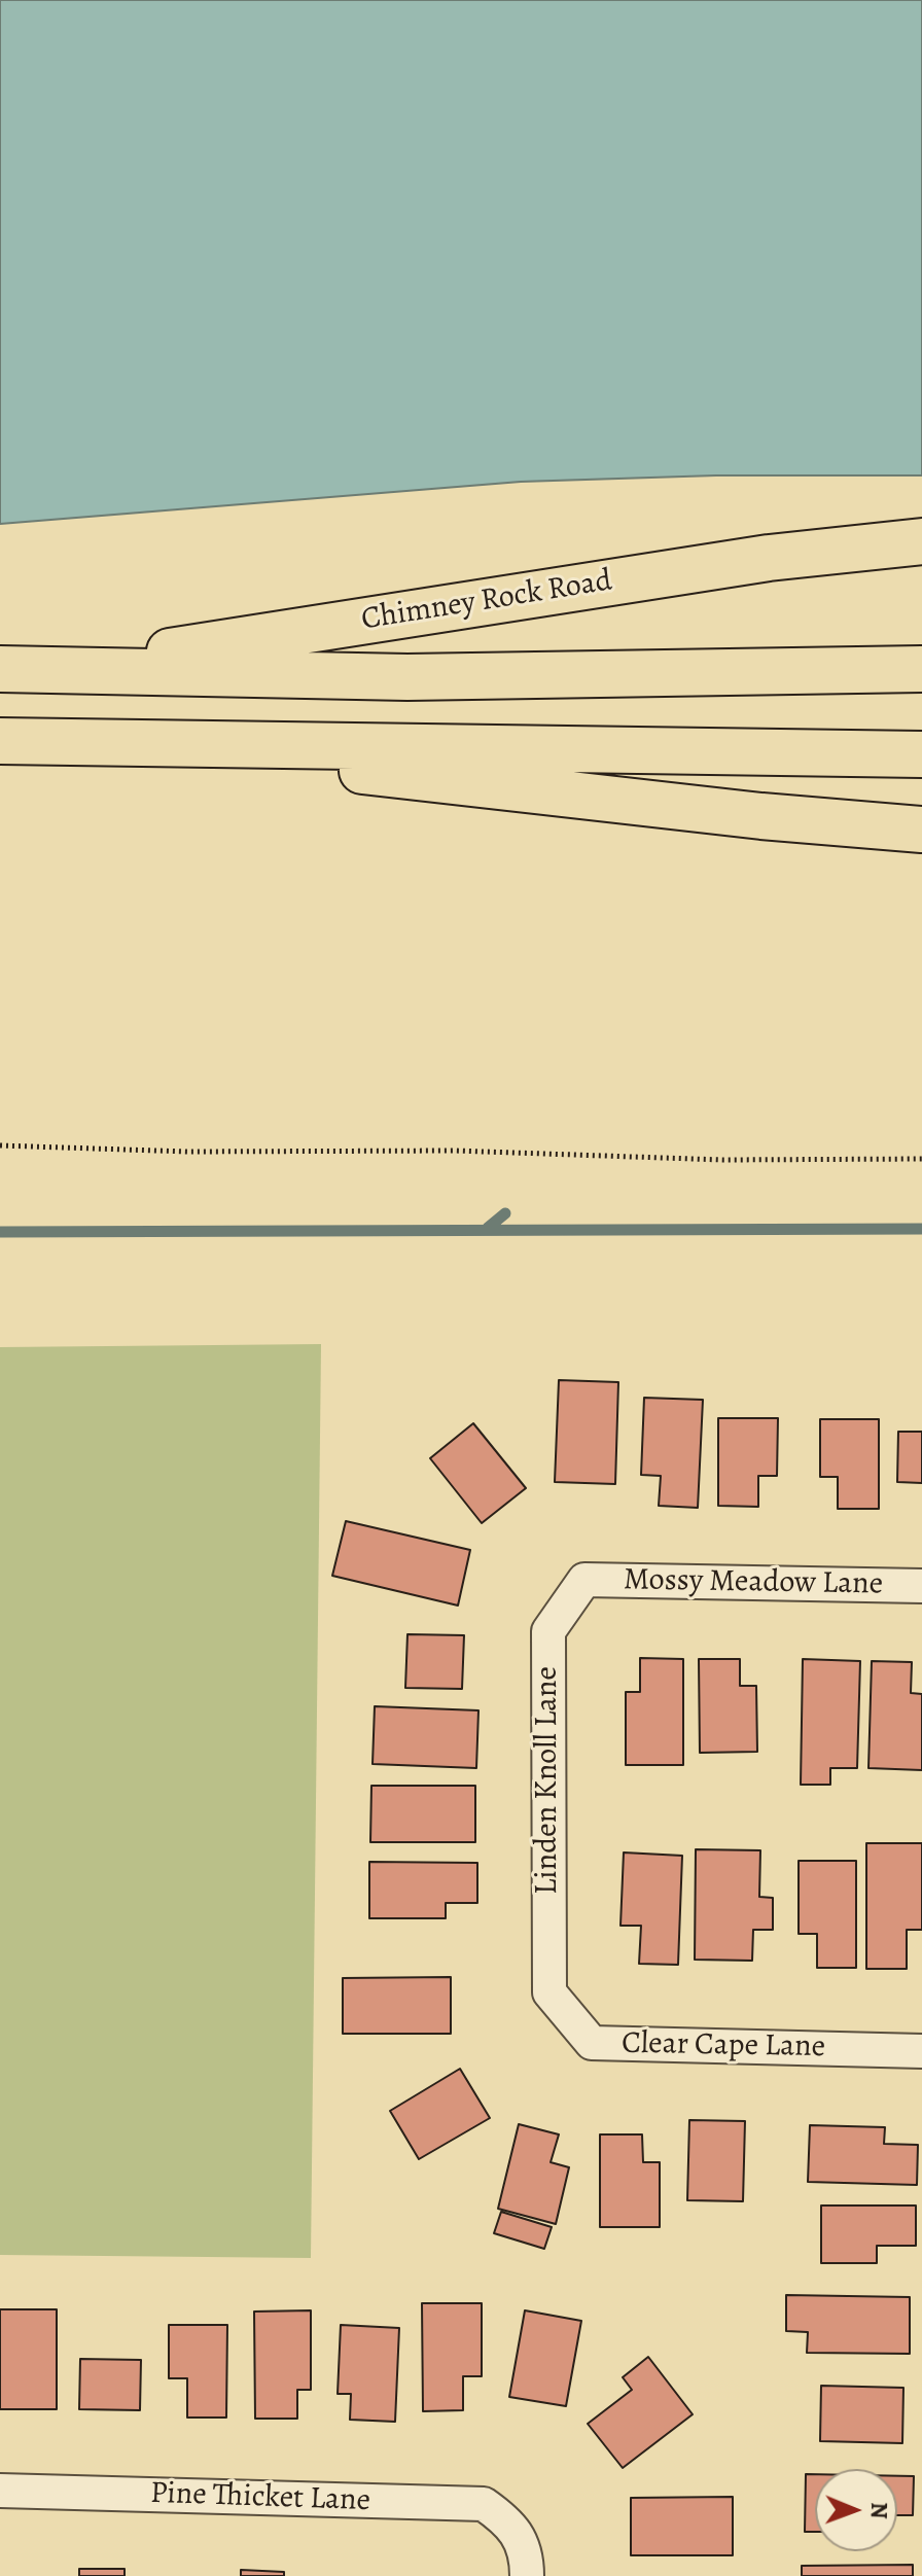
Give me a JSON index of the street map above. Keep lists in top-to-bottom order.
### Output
{
  "streets": {
    "highway": ["Chimney Rock Road"],
    "street": [
      "Mossy Meadow Lane",
      "Linden Knoll Lane",
      "Clear Cape Lane",
      "Pine Thicket Lane"
    ]
  },
  "crossings": [
    ["Mossy Meadow Lane", "Linden Knoll Lane"],
    ["Linden Knoll Lane", "Clear Cape Lane"]
  ],
  "north": "right"
}
